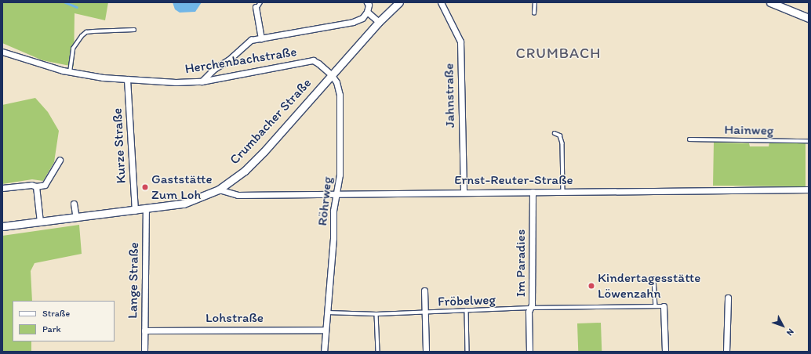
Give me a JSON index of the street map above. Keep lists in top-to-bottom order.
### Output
{
  "streets": {
    "main road": ["Crumbacher Straße"],
    "street": [
      "Herchenbachstraße",
      "Jahnstraße",
      "Kurze Straße",
      "Ernst-Reuter-Straße",
      "Röhrweg",
      "Im Paradies",
      "Lange Straße",
      "Lohstraße"
    ],
    "lane": ["Hainweg", "Fröbelweg"]
  },
  "crossings": [
    ["Herchenbachstraße", "Crumbacher Straße"],
    ["Herchenbachstraße", "Kurze Straße"],
    ["Herchenbachstraße", "Röhrweg"],
    ["Jahnstraße", "Ernst-Reuter-Straße"],
    ["Crumbacher Straße", "Kurze Straße"],
    ["Crumbacher Straße", "Ernst-Reuter-Straße"],
    ["Crumbacher Straße", "Röhrweg"],
    ["Crumbacher Straße", "Lange Straße"],
    ["Ernst-Reuter-Straße", "Röhrweg"],
    ["Ernst-Reuter-Straße", "Im Paradies"],
    ["Röhrweg", "Fröbelweg"],
    ["Röhrweg", "Lohstraße"],
    ["Im Paradies", "Fröbelweg"],
    ["Lange Straße", "Lohstraße"]
  ],
  "districts": ["CRUMBACH"],
  "places": ["Gaststätte Zum Loh", "Kindertagesstätte Löwenzahn"],
  "legend": ["Straße", "Park"],
  "north": "bottom right"
}
